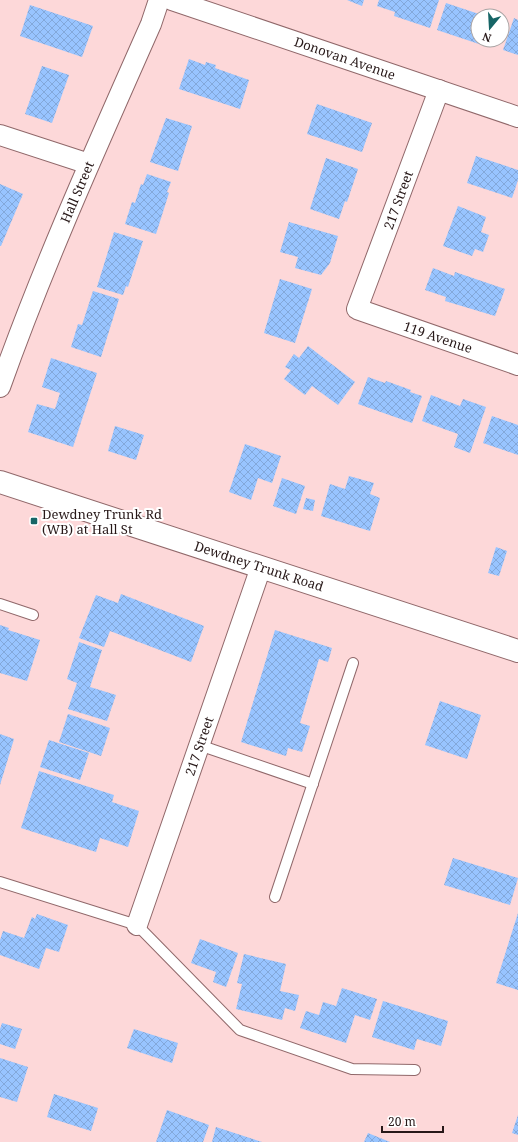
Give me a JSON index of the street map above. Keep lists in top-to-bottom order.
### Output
{
  "streets": {
    "main road": ["Dewdney Trunk Road"],
    "street": [
      "Donovan Avenue",
      "Hall Street",
      "217 Street",
      "119 Avenue"
    ]
  },
  "crossings": [
    ["Donovan Avenue", "217 Street"],
    ["217 Street", "119 Avenue"],
    ["217 Street", "Dewdney Trunk Road"]
  ],
  "places": {
    "transit": ["Dewdney Trunk Rd (WB) at Hall St"]
  },
  "scale_bar": "20 m",
  "north": "bottom"
}
